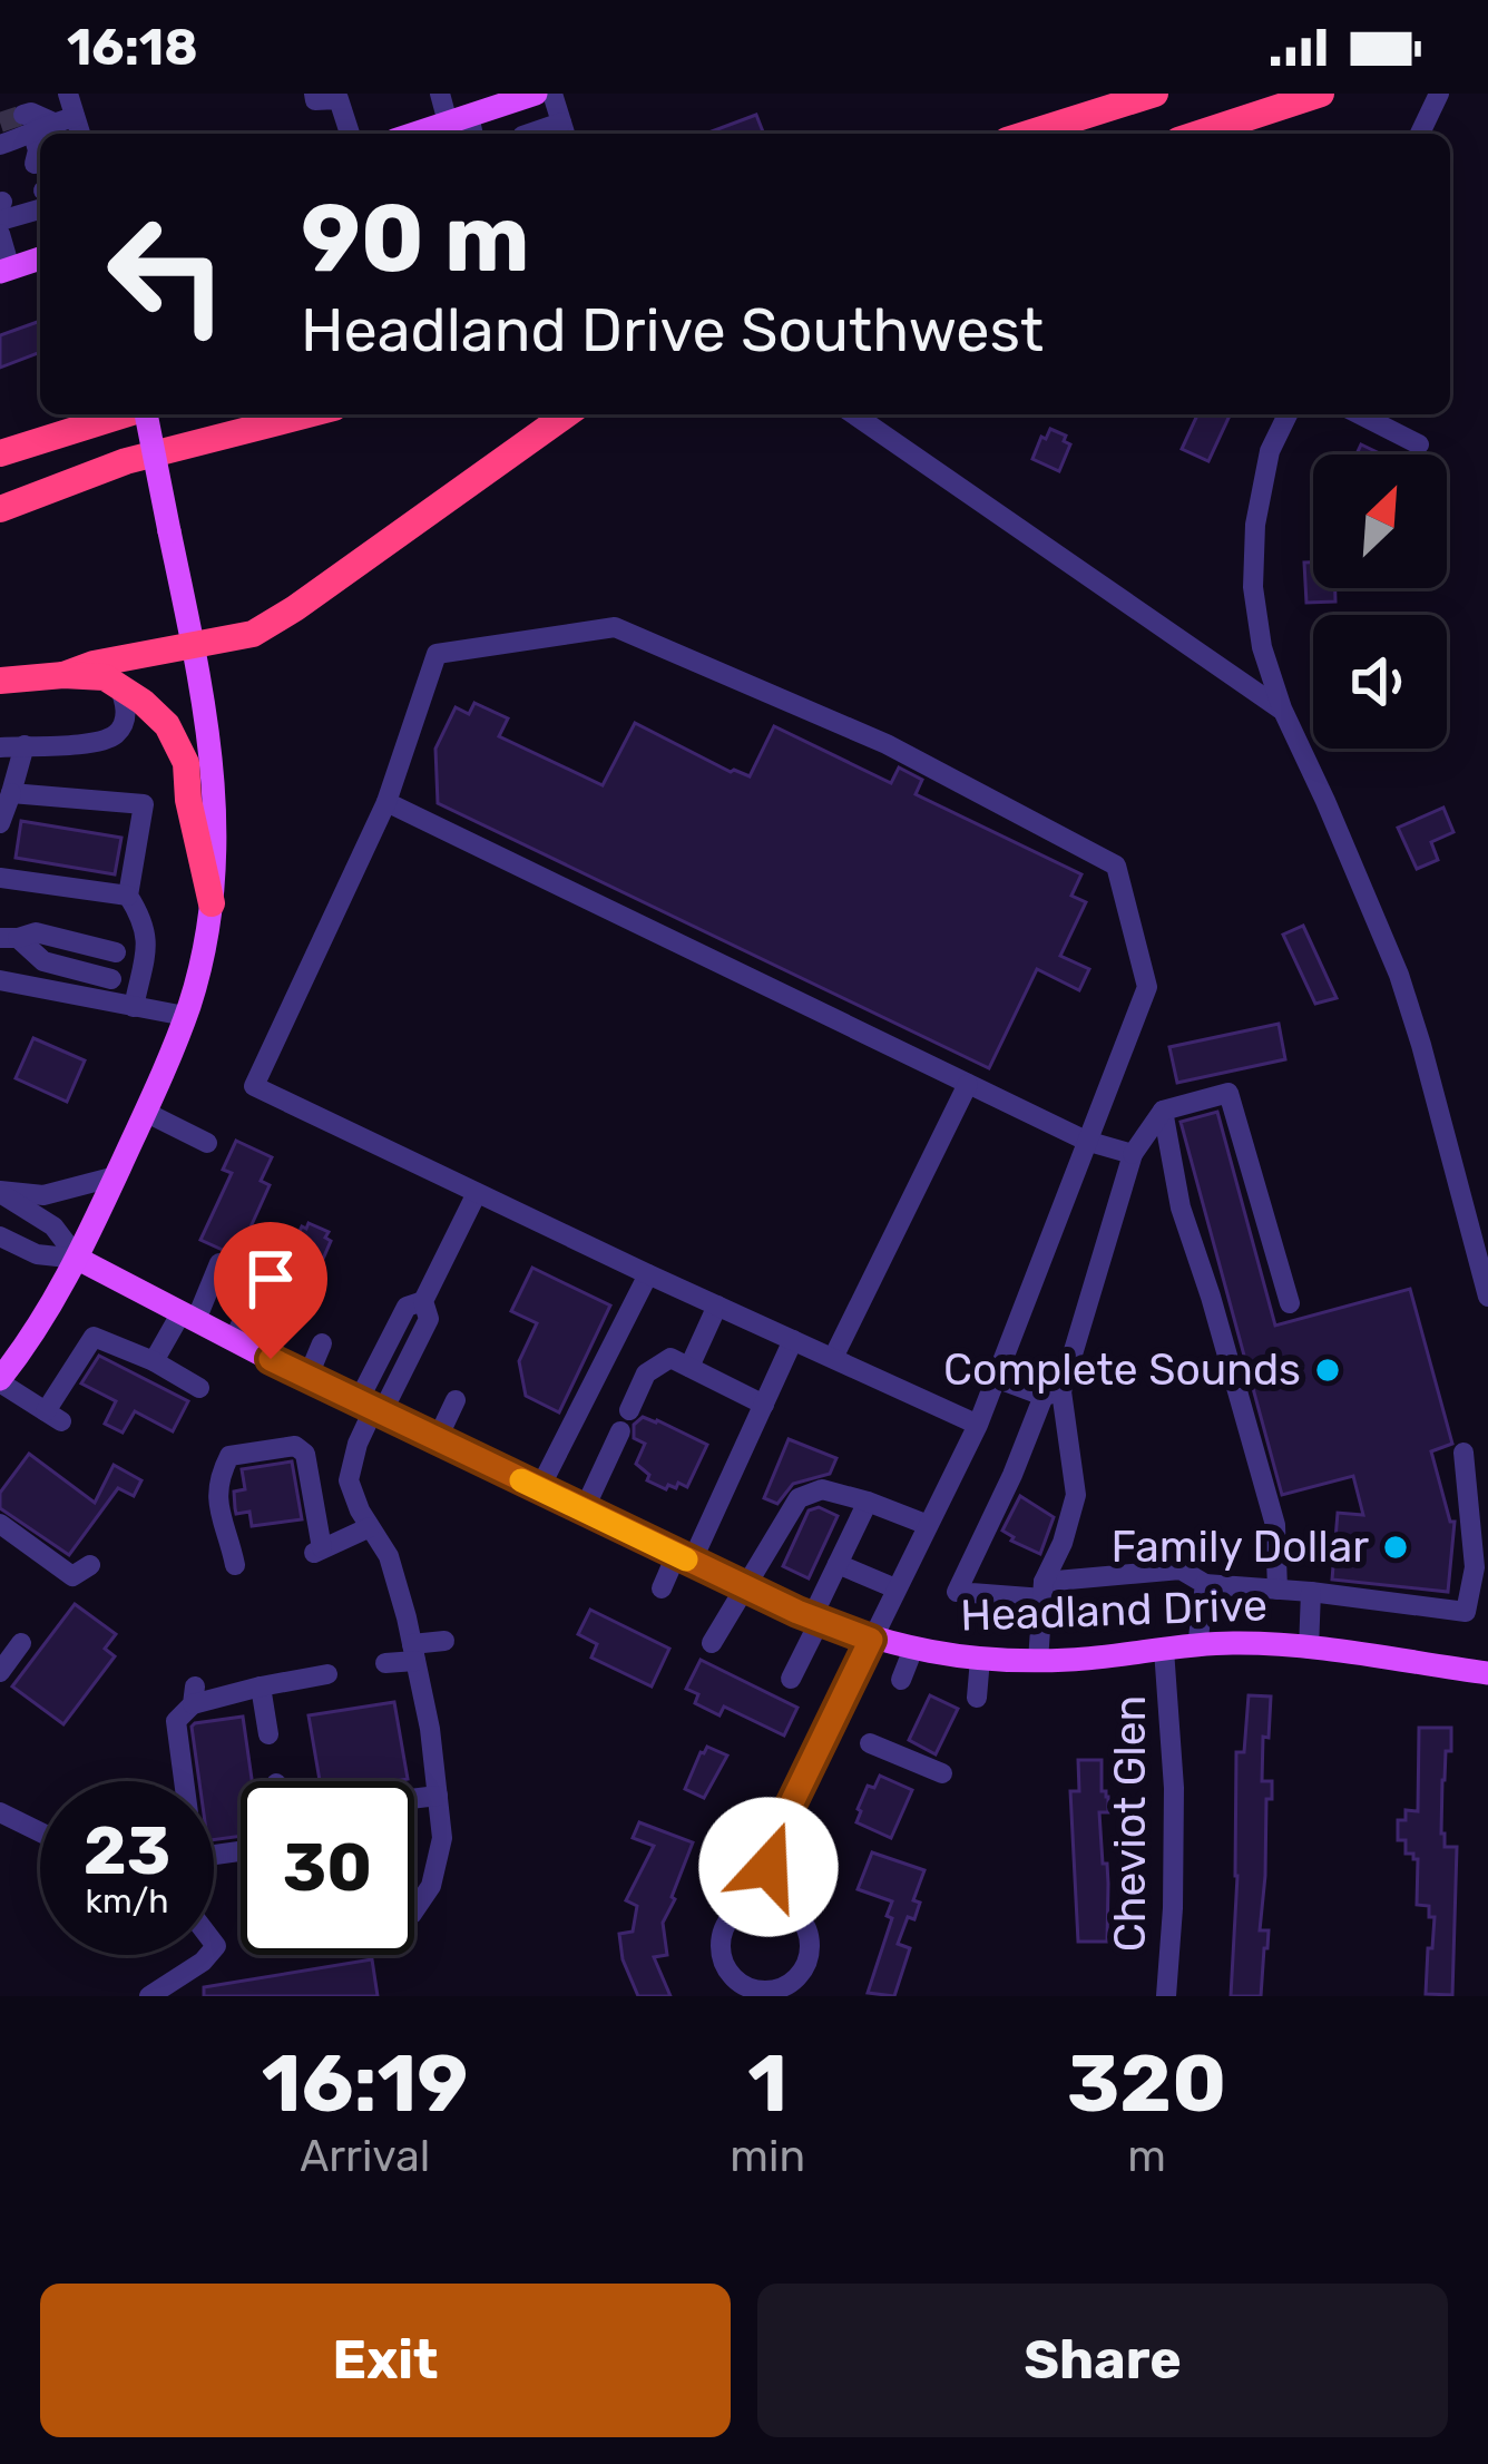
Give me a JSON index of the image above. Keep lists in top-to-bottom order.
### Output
{
  "streets": {
    "main road": ["Headland Drive"],
    "street": ["Cheviot Glen"]
  },
  "crossings": [
    ["Headland Drive", "Cheviot Glen"]
  ],
  "places": ["Complete Sounds", "Family Dollar"],
  "north": "top right",
  "page": {
    "status": "16:18",
    "turn": ["90 m", "Headland Drive Southwest"],
    "speed": "23 km/h",
    "limit": "30",
    "eta": [
      "16:19",
      "Arrival",
      "1",
      "min",
      "320",
      "m"
    ],
    "buttons": ["Exit", "Share"]
  }
}
